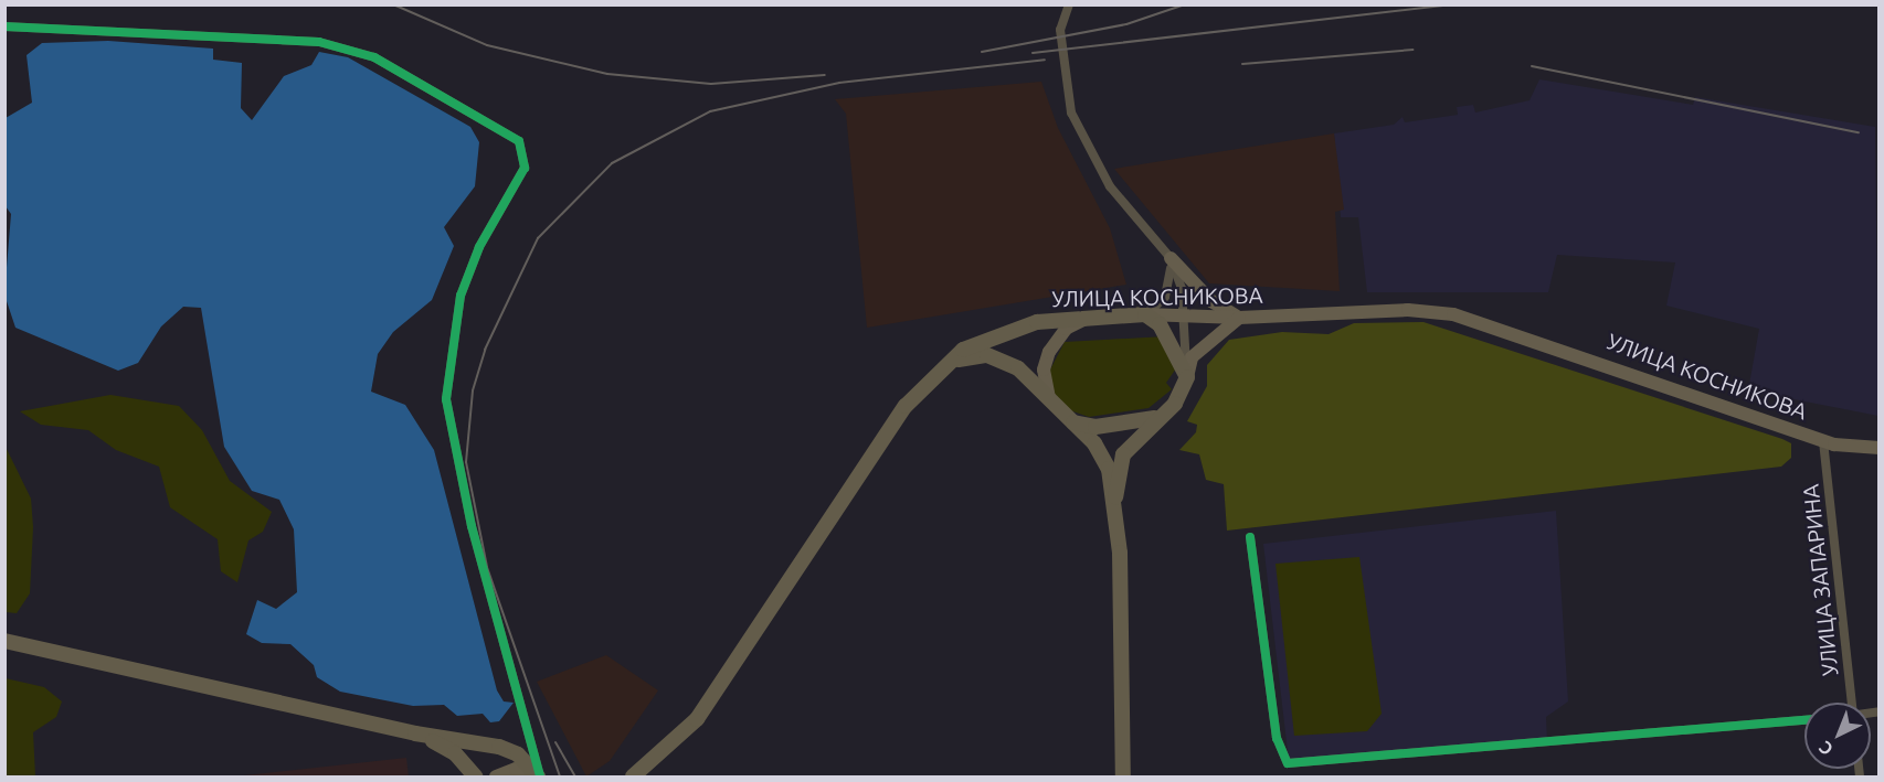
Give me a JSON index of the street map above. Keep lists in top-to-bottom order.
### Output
{
  "streets": {
    "main road": ["УЛИЦА КОСНИКОВА"],
    "street": ["УЛИЦА ЗАПАРИНА"]
  },
  "crossings": [
    ["УЛИЦА КОСНИКОВА", "УЛИЦА ЗАПАРИНА"]
  ],
  "north": "bottom left"
}
